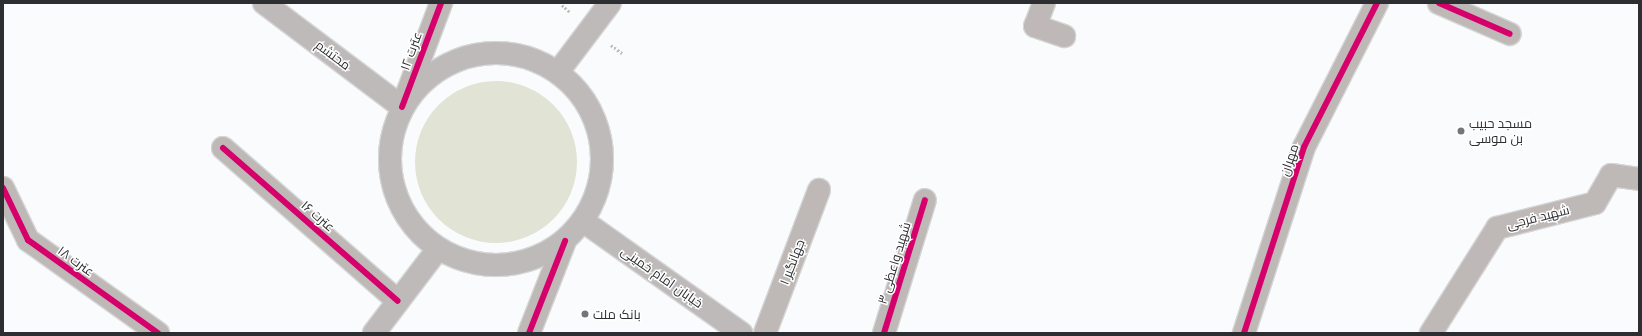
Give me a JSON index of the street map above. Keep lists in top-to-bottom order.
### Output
{
  "streets": {
    "main road": ["محتشم", "خیابان امام خمینی"],
    "street": [
      "عترت ۱۲",
      "مهران",
      "عترت ۱۶",
      "شهید فرجی",
      "عترت ۱۸",
      "جهانگیر ۱",
      "شهید واعظی ۳"
    ]
  },
  "crossings": [
    ["عترت ۱۲", "محتشم"]
  ],
  "places": ["مسجد حبیب بن موسی", "بانک ملت"]
}
